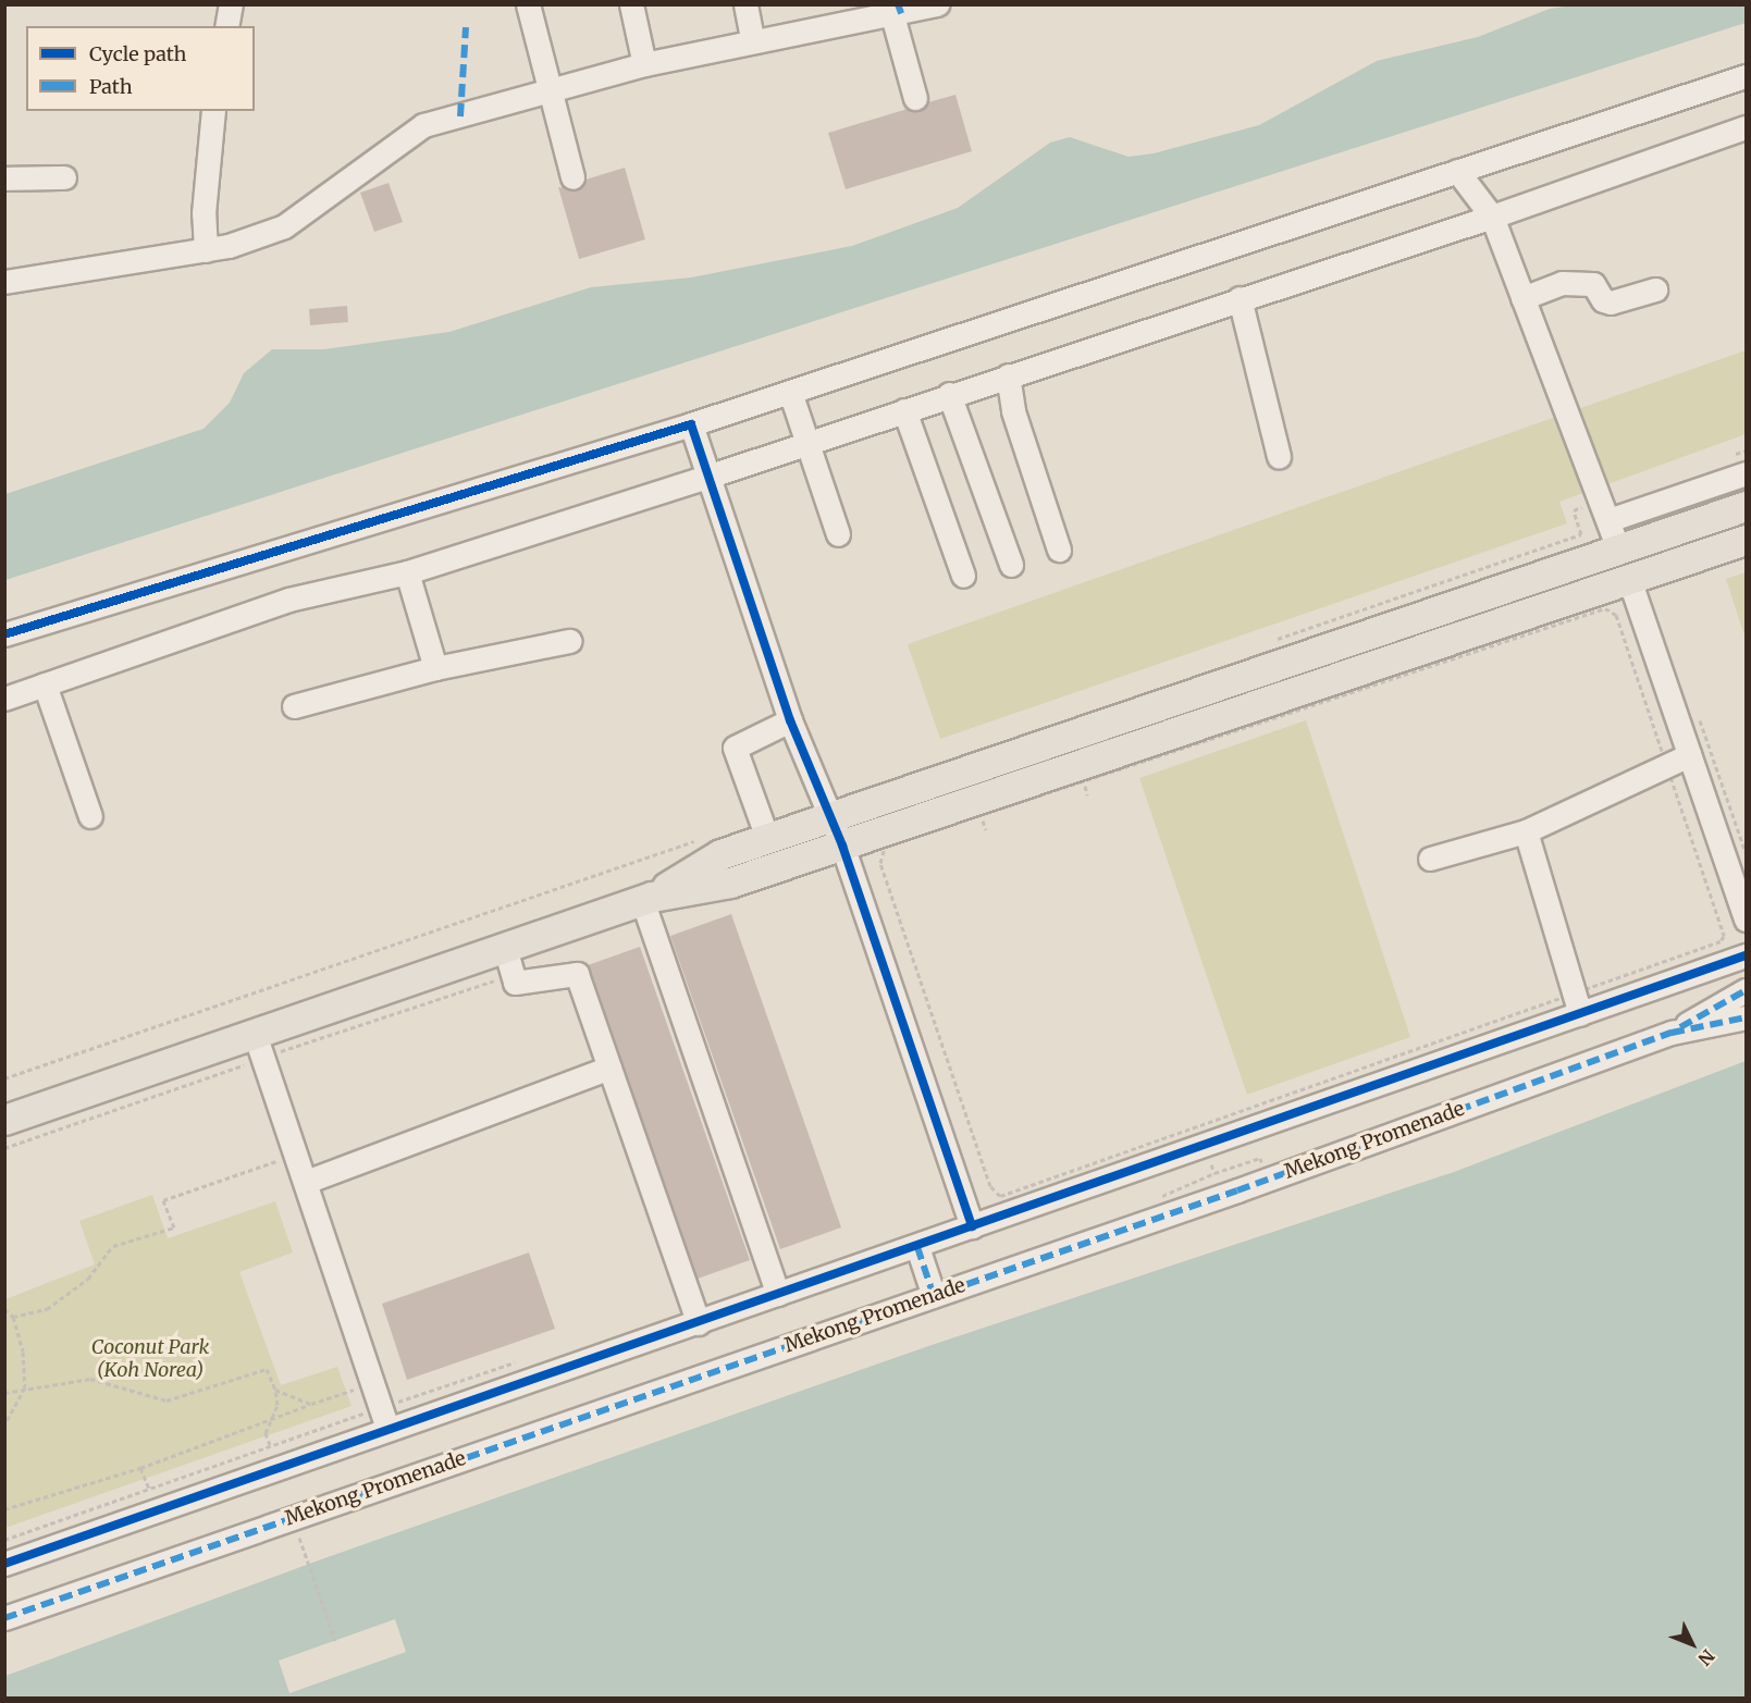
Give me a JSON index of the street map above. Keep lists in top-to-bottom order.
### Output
{
  "streets": {
    "street": ["Mekong Promenade"]
  },
  "parks": ["Coconut Park (Koh Norea)"],
  "legend": ["Cycle path", "Path"],
  "north": "bottom right"
}
